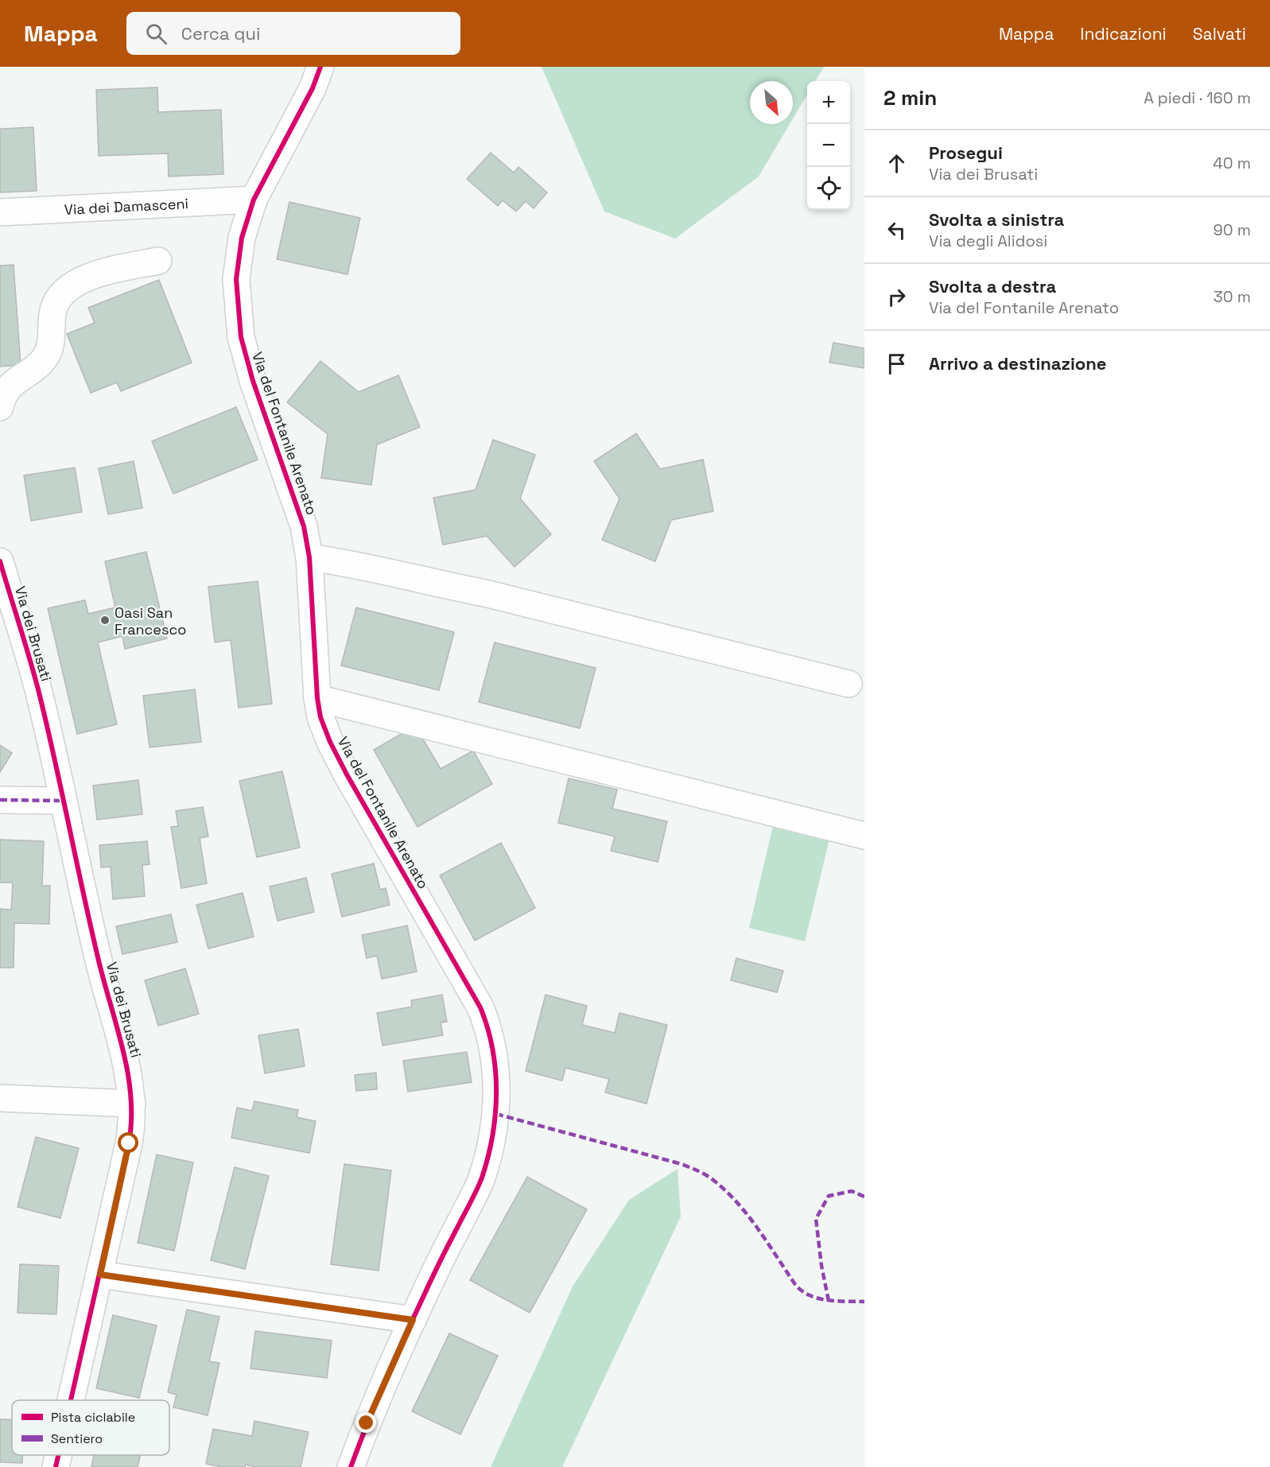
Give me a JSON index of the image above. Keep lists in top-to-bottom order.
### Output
{
  "streets": {
    "street": ["Via dei Damasceni", "Via del Fontanile Arenato", "Via dei Brusati"]
  },
  "crossings": [
    ["Via dei Damasceni", "Via del Fontanile Arenato"]
  ],
  "places": ["Oasi San Francesco"],
  "legend": ["Pista ciclabile", "Sentiero"],
  "north": "bottom right",
  "page": {
    "header": "Mappa",
    "search": "Cerca qui",
    "nav": ["Mappa", "Indicazioni", "Salvati"],
    "heading": ["2 min", "A piedi · 160 m"],
    "map_buttons": ["+", "−"],
    "list": [
      ["Prosegui", "Via dei Brusati", "40 m"],
      ["Svolta a sinistra", "Via degli Alidosi", "90 m"],
      ["Svolta a destra", "Via del Fontanile Arenato", "30 m"],
      "Arrivo a destinazione"
    ]
  }
}
